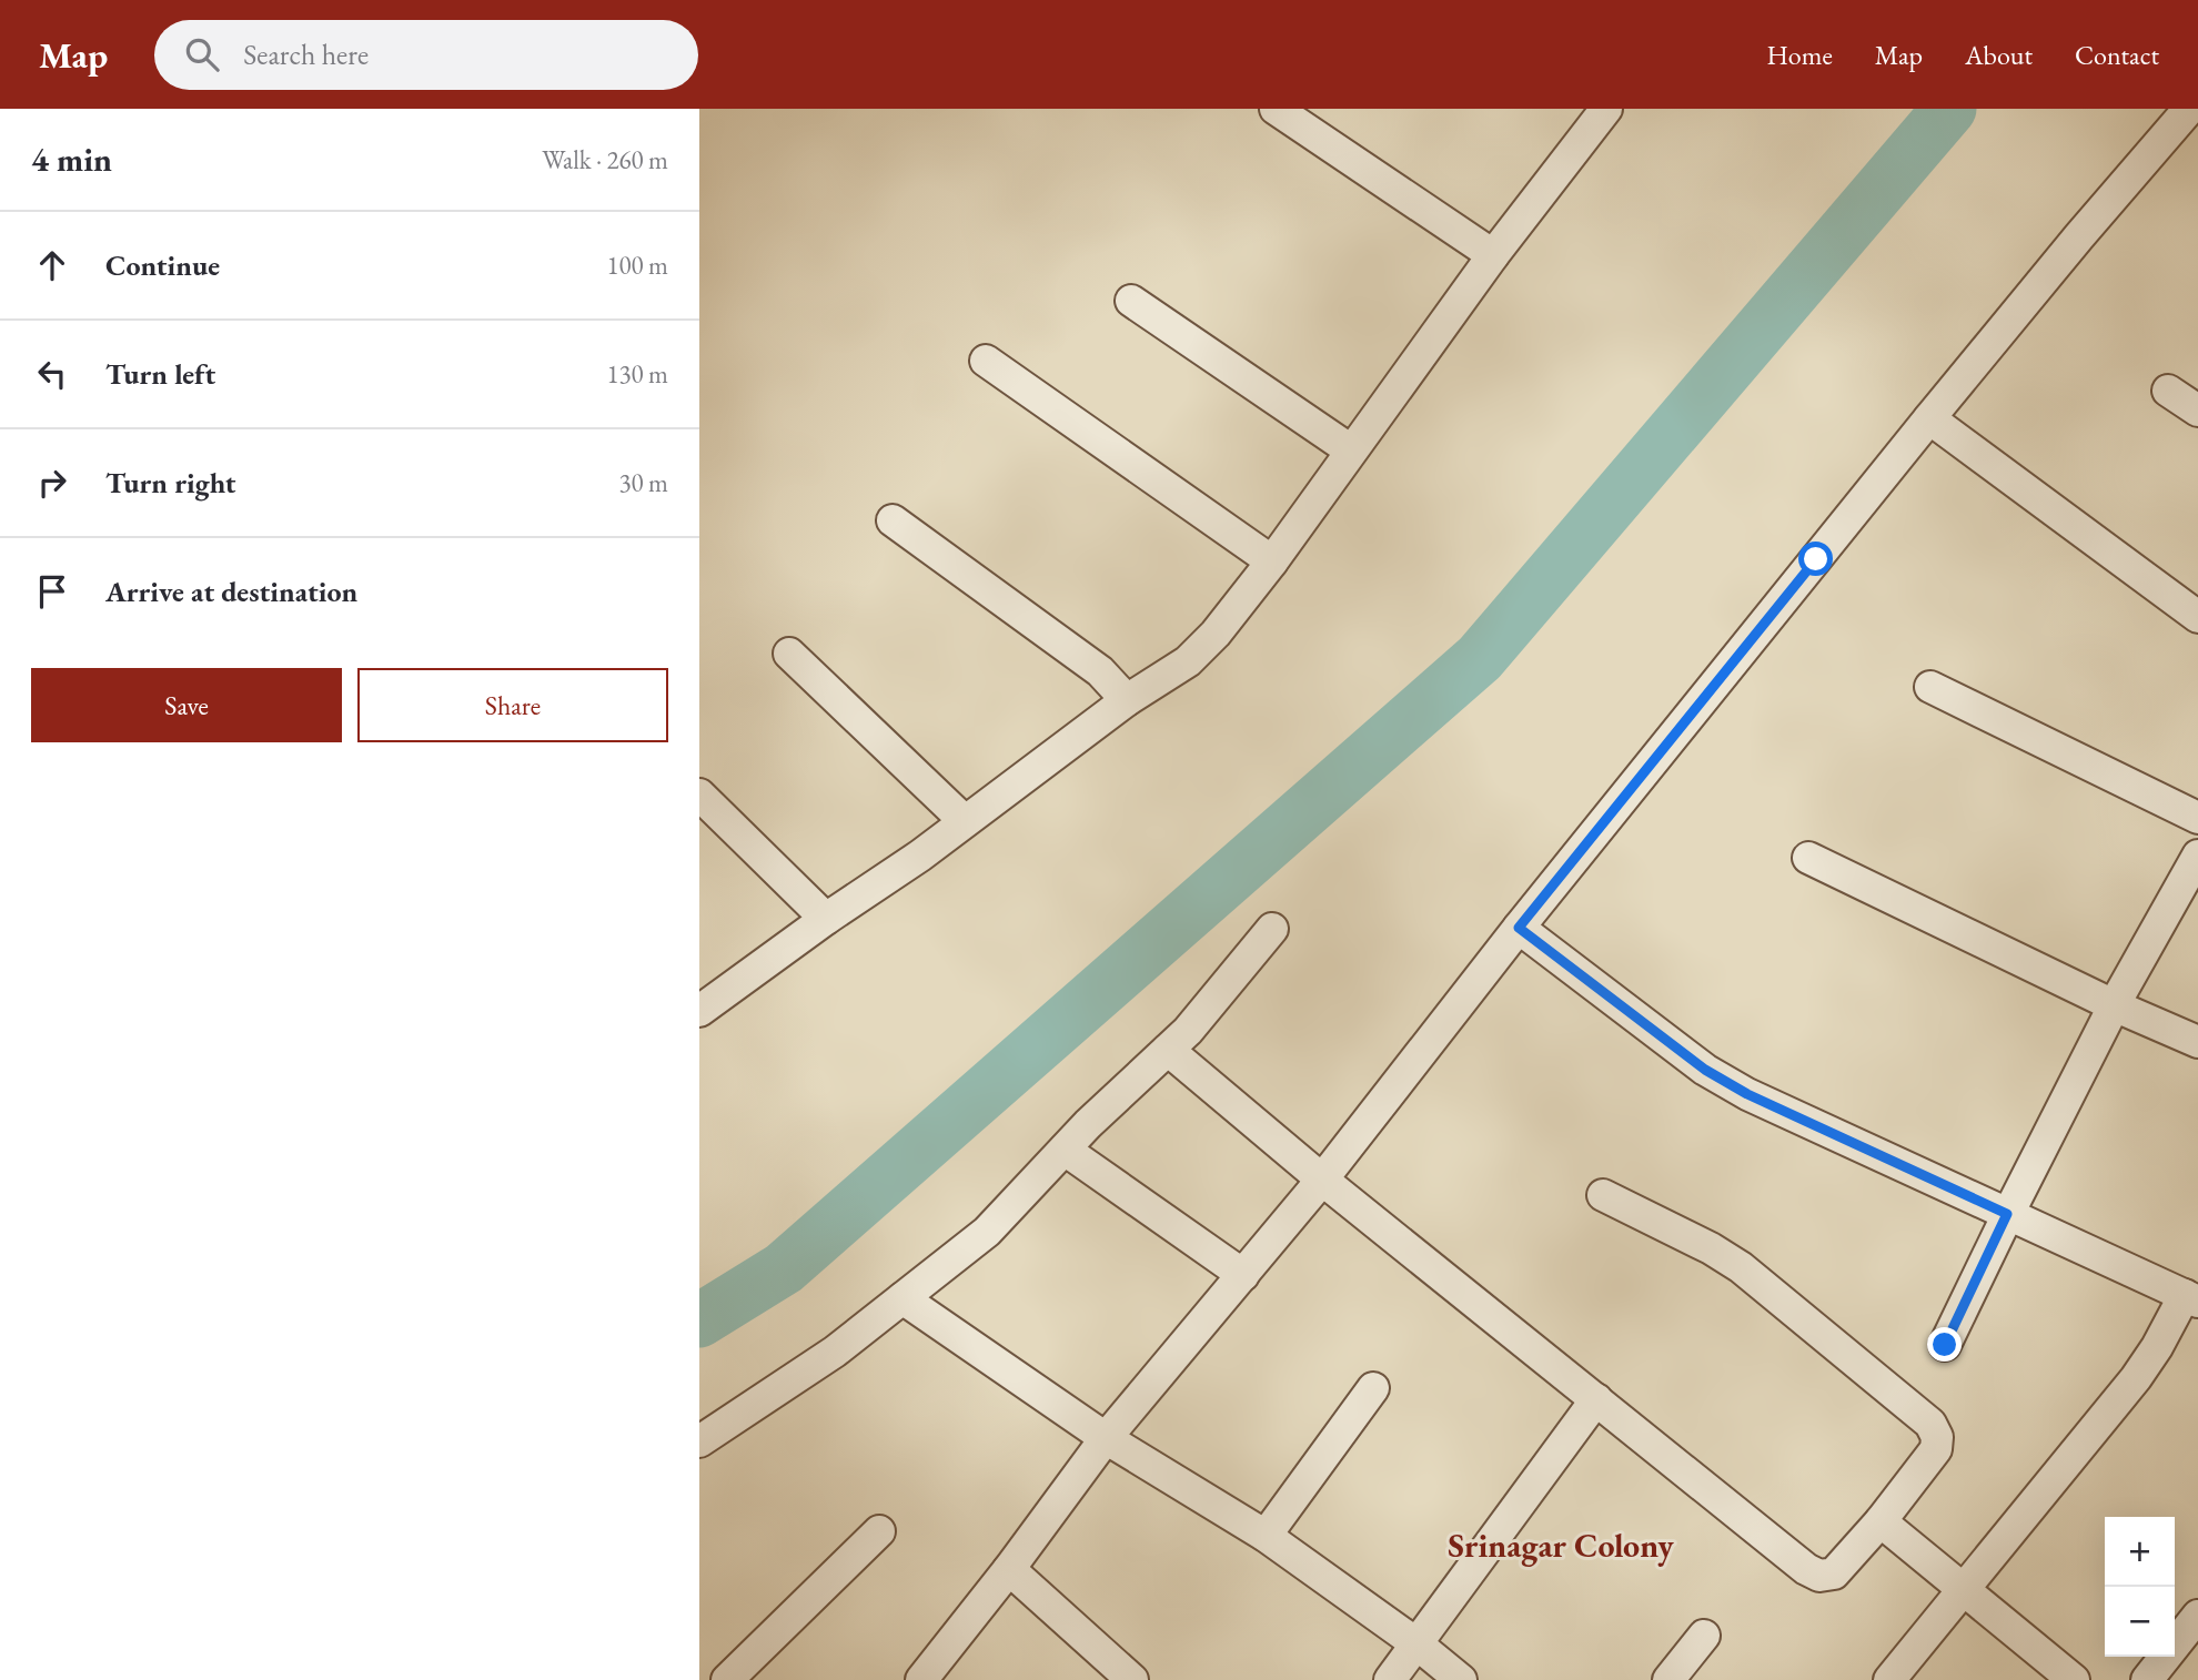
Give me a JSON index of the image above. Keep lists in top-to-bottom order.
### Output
{
  "districts": ["Srinagar Colony"],
  "page": {
    "header": "Map",
    "search": "Search here",
    "nav": [
      "Home",
      "Map",
      "About",
      "Contact"
    ],
    "heading": ["4 min", "Walk · 260 m"],
    "list": [
      ["Continue", "100 m"],
      ["Turn left", "130 m"],
      ["Turn right", "30 m"],
      "Arrive at destination"
    ],
    "buttons": ["Save", "Share"],
    "map_buttons": ["+", "−"]
  }
}
